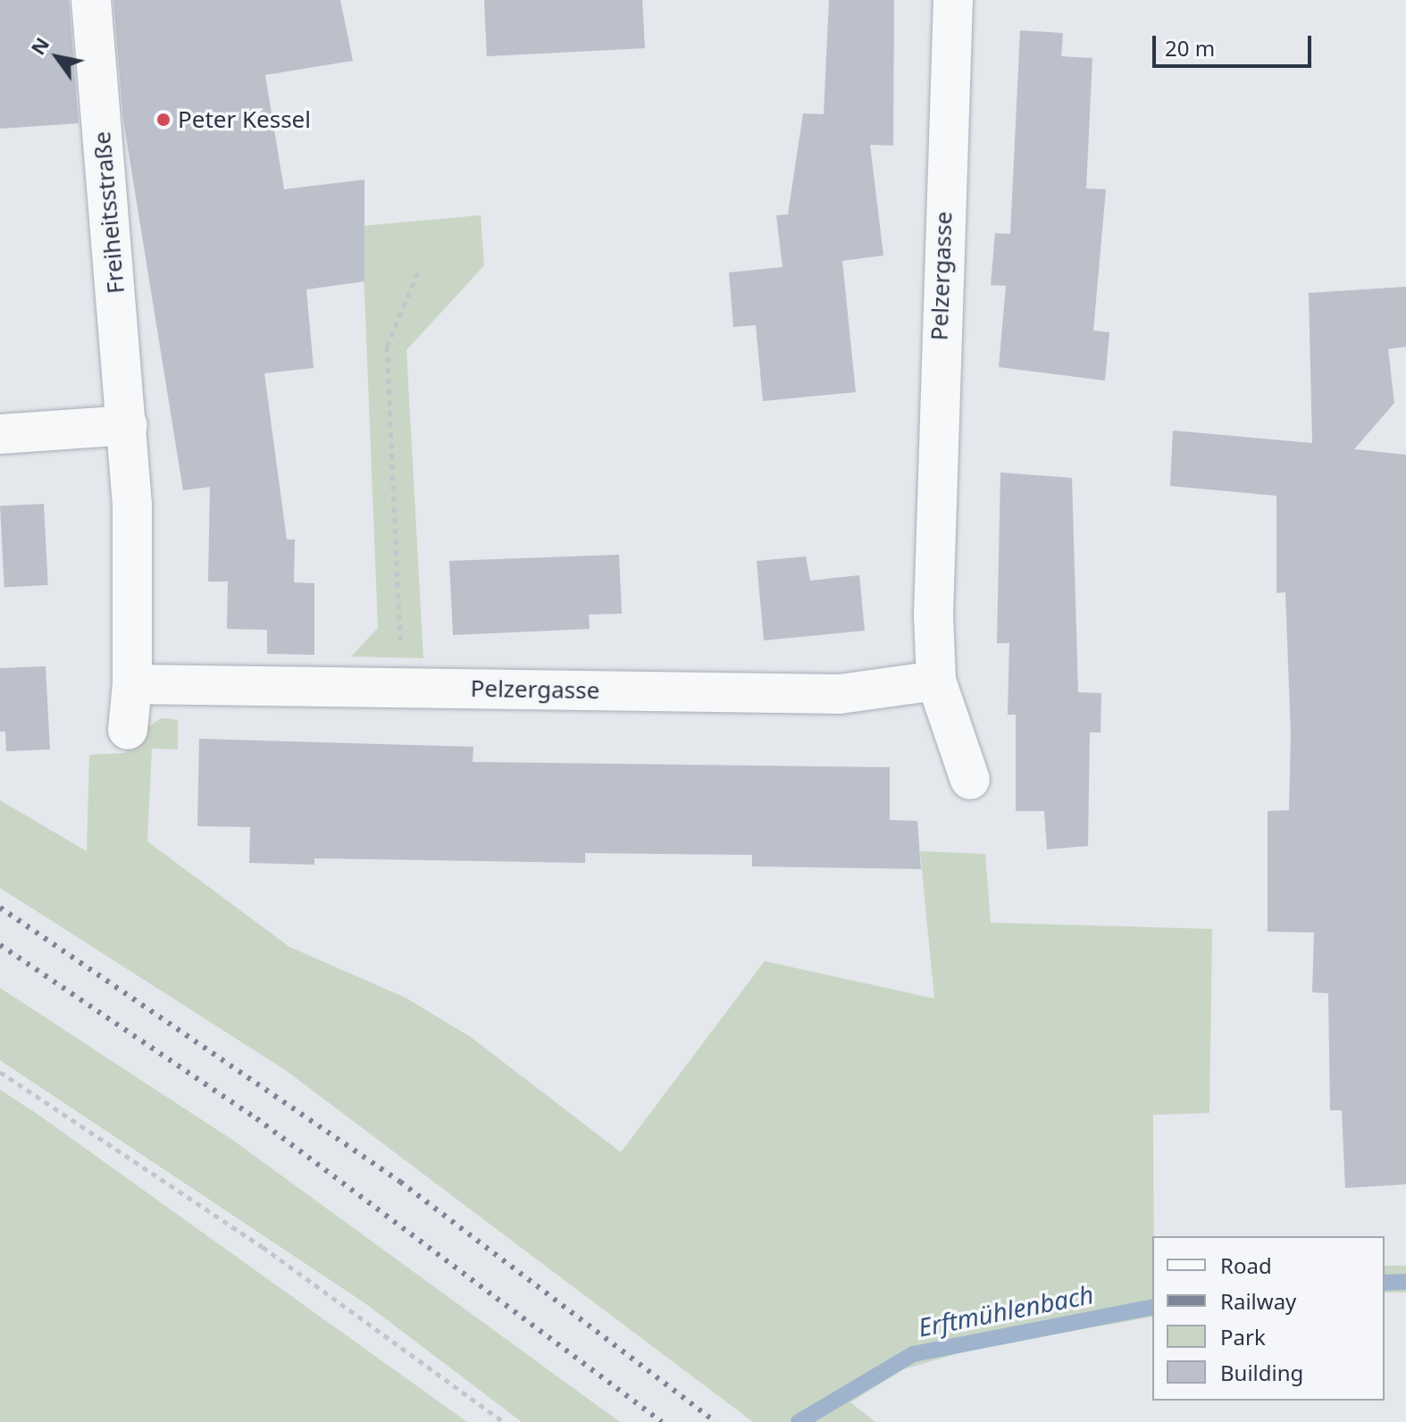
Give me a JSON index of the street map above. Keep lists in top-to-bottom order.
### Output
{
  "streets": {
    "street": ["Freiheitsstraße", "Pelzergasse"]
  },
  "crossings": [
    ["Freiheitsstraße", "Pelzergasse"]
  ],
  "water": ["Erftmühlenbach"],
  "places": ["Peter Kessel"],
  "legend": [
    "Road",
    "Railway",
    "Park",
    "Building"
  ],
  "scale_bar": "20 m",
  "north": "top left"
}
